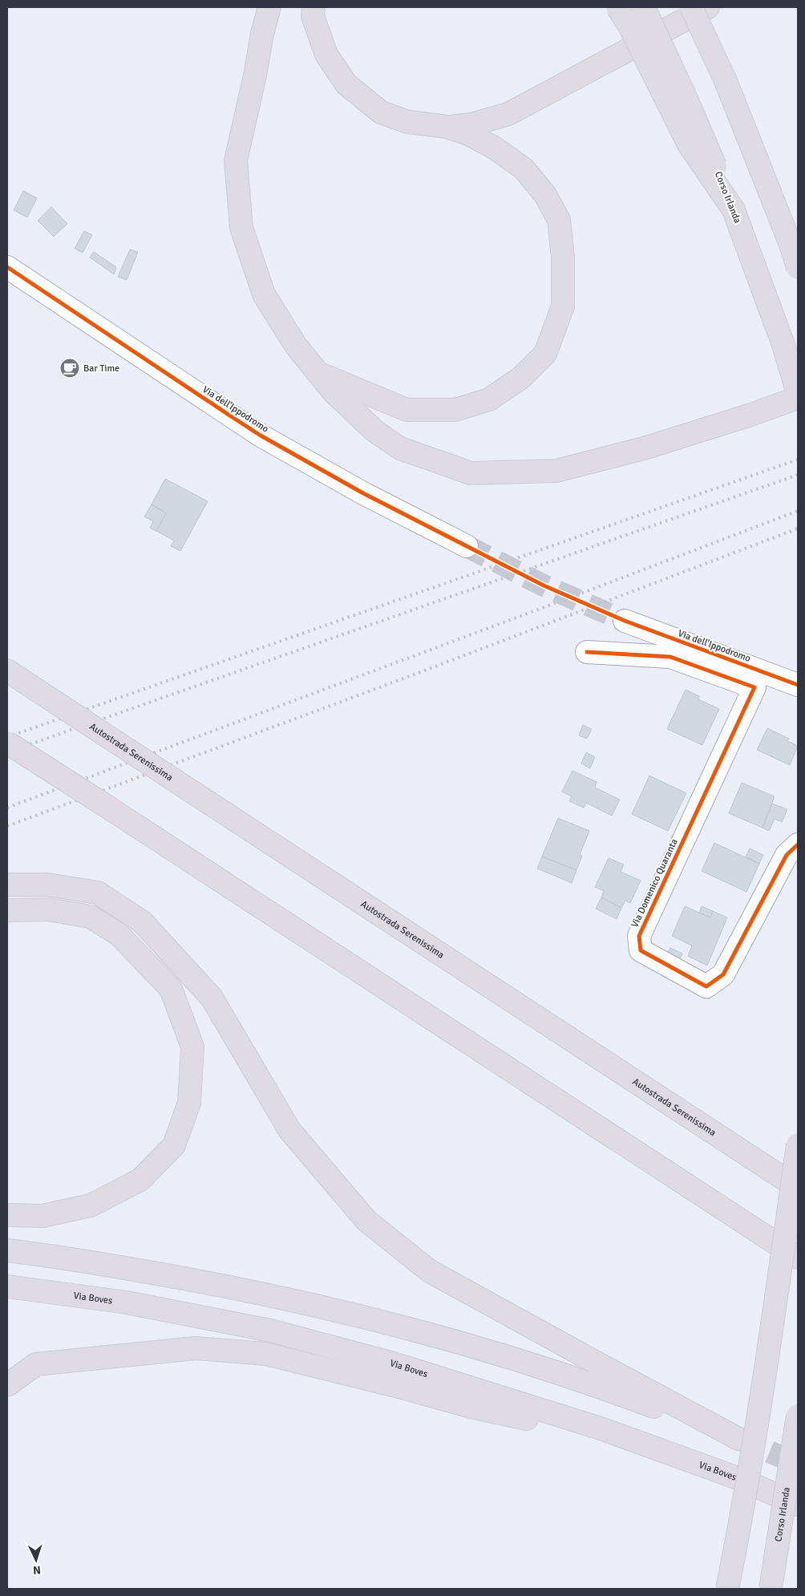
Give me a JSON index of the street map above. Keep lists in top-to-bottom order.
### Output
{
  "streets": {
    "highway": ["Corso Irlanda", "Autostrada Serenissima", "Via Boves"],
    "street": ["Via dell'Ippodromo", "Via Domenico Quaranta"]
  },
  "places": {
    "cafe": ["Bar Time"]
  },
  "north": "bottom"
}
